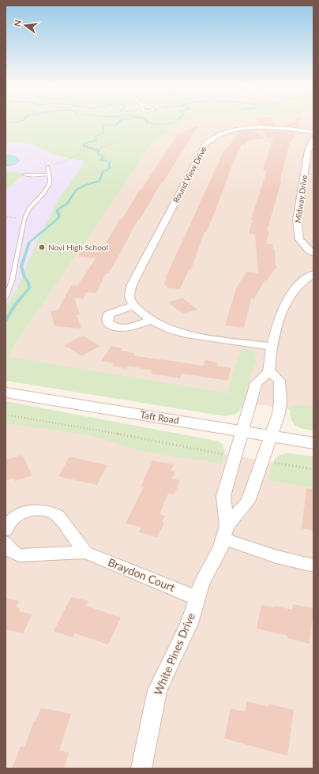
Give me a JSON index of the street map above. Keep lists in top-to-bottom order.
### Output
{
  "streets": {
    "street": [
      "Round View Drive",
      "Midway Drive",
      "Taft Road",
      "Braydon Court",
      "White Pines Drive"
    ]
  },
  "crossings": [
    ["Taft Road", "White Pines Drive"],
    ["Braydon Court", "White Pines Drive"]
  ],
  "places": ["Novi High School"],
  "north": "left"
}
